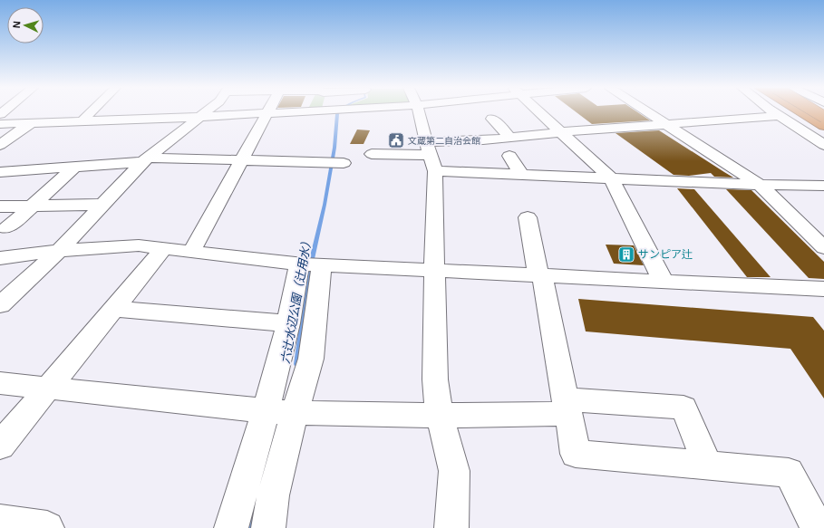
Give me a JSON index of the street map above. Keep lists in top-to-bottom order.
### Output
{
  "water": ["六辻水辺公園（辻用水）"],
  "places": {
    "public building": ["文蔵第二自治会館"],
    "building": ["サンピア辻"]
  },
  "north": "left"
}
